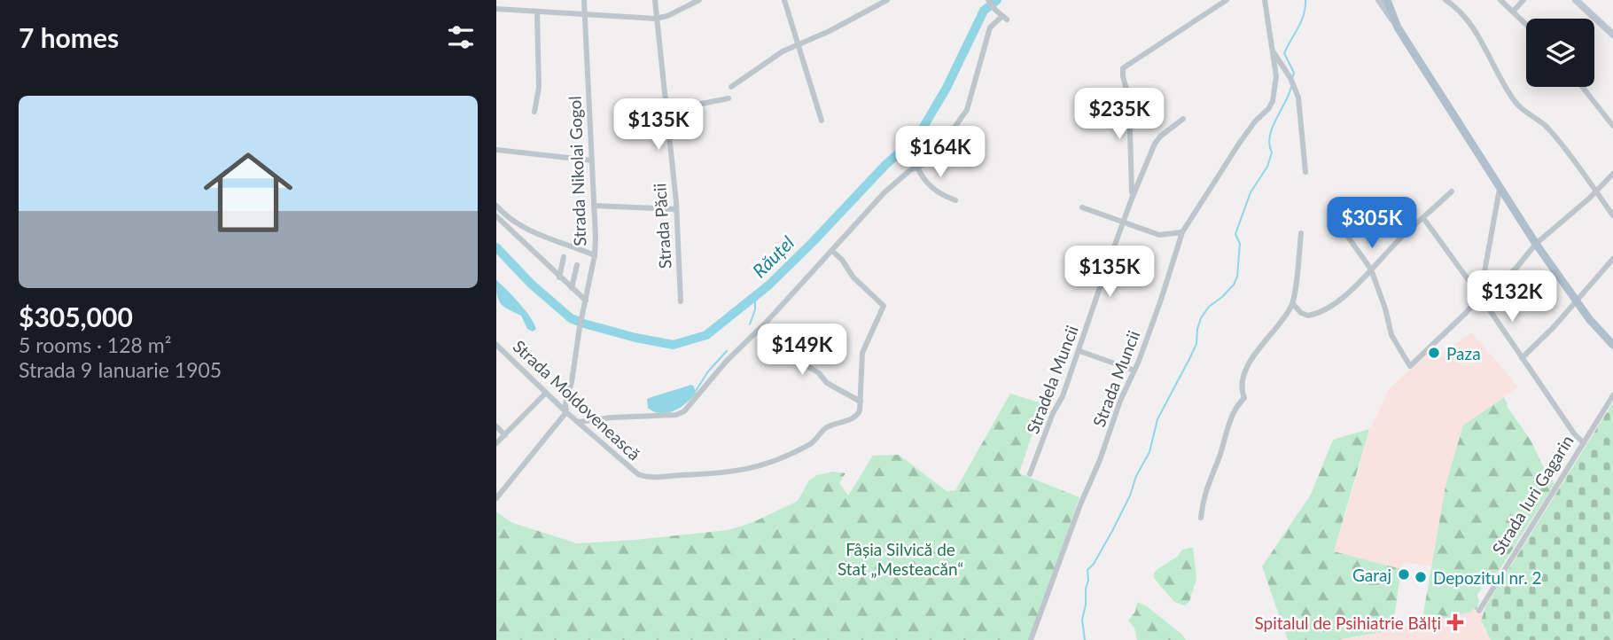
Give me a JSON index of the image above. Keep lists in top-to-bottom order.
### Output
{
  "streets": {
    "street": [
      "Strada Nikolai Gogol",
      "Strada Păcii",
      "Strada Muncii",
      "Stradela Muncii",
      "Strada Moldovenească",
      "Strada Iuri Gagarin"
    ]
  },
  "crossings": [
    ["Strada Nikolai Gogol", "Strada Moldovenească"]
  ],
  "water": ["Răuțel"],
  "parks": ["Fâșia Silvică de Stat „Mesteacăn“"],
  "places": {
    "other": ["Paza", "Garaj", "Depozitul nr. 2"],
    "health": ["Spitalul de Psihiatrie Bălți"]
  },
  "page": {
    "heading": "7 homes",
    "list": [
      {
        "name": "$305,000",
        "note": "5 rooms · 128 m² · Strada 9 Ianuarie 1905"
      }
    ],
    "price": [
      "$235K",
      "$135K",
      "$164K",
      "$305K",
      "$135K",
      "$132K",
      "$149K"
    ]
  }
}
